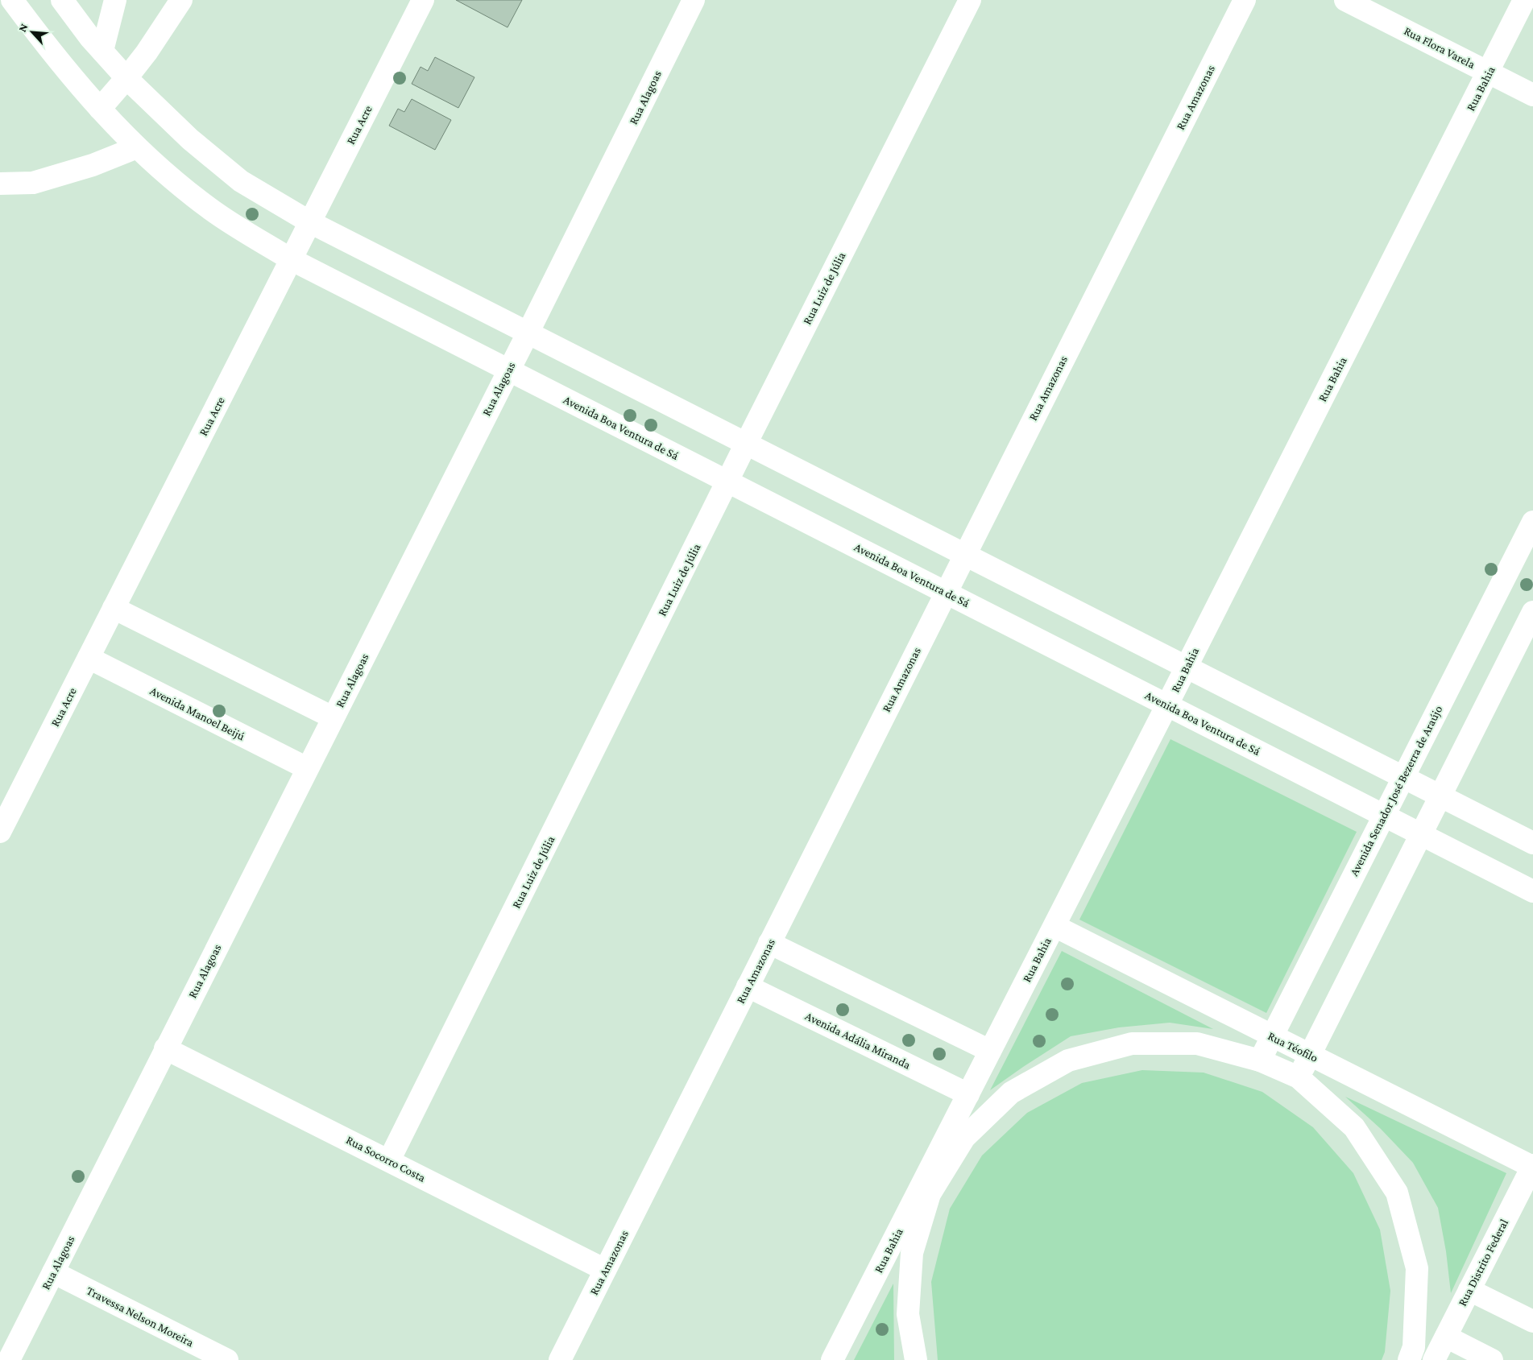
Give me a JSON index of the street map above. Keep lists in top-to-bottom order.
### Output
{
  "streets": {
    "street": [
      "Rua Flora Varela",
      "Rua Bahia",
      "Rua Alagoas",
      "Rua Amazonas",
      "Rua Acre",
      "Rua Luiz de Júlia",
      "Avenida Boa Ventura de Sá",
      "Avenida Manoel Beijú",
      "Avenida Senador José Bezerra de Araújo",
      "Avenida Adália Miranda",
      "Rua Téofilo",
      "Rua Socorro Costa",
      "Rua Distrito Federal",
      "Travessa Nelson Moreira"
    ]
  },
  "crossings": [
    ["Rua Flora Varela", "Rua Bahia"],
    ["Rua Bahia", "Avenida Boa Ventura de Sá"],
    ["Rua Bahia", "Avenida Adália Miranda"],
    ["Rua Bahia", "Rua Téofilo"],
    ["Rua Alagoas", "Avenida Boa Ventura de Sá"],
    ["Rua Alagoas", "Avenida Manoel Beijú"],
    ["Rua Alagoas", "Rua Socorro Costa"],
    ["Rua Alagoas", "Travessa Nelson Moreira"],
    ["Rua Amazonas", "Avenida Boa Ventura de Sá"],
    ["Rua Amazonas", "Avenida Adália Miranda"],
    ["Rua Amazonas", "Rua Socorro Costa"],
    ["Rua Acre", "Avenida Boa Ventura de Sá"],
    ["Rua Acre", "Avenida Manoel Beijú"],
    ["Rua Luiz de Júlia", "Avenida Boa Ventura de Sá"],
    ["Rua Luiz de Júlia", "Rua Socorro Costa"],
    ["Avenida Boa Ventura de Sá", "Avenida Senador José Bezerra de Araújo"],
    ["Avenida Senador José Bezerra de Araújo", "Rua Téofilo"],
    ["Rua Téofilo", "Rua Distrito Federal"]
  ],
  "north": "top left"
}
